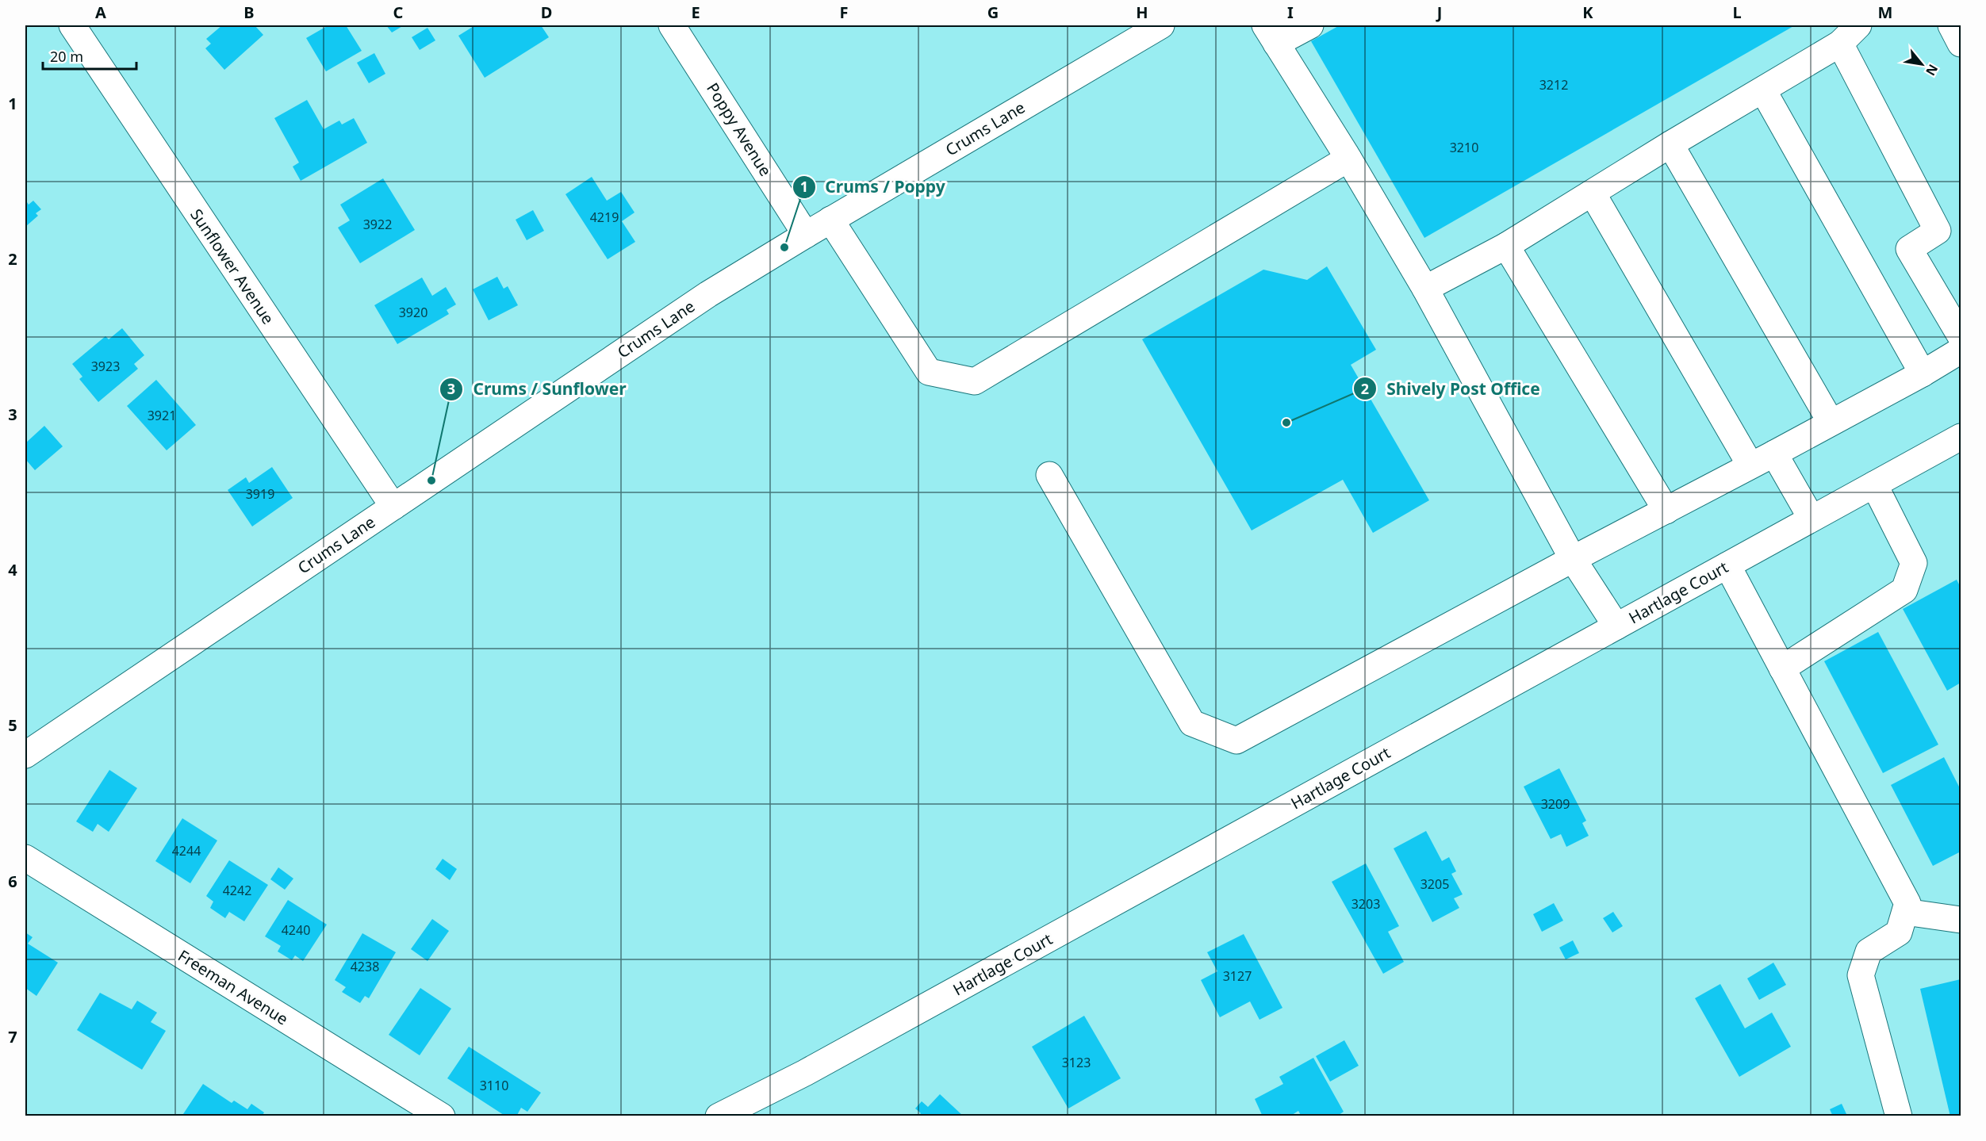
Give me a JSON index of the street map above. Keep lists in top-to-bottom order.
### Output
{
  "streets": {
    "street": [
      "Crums Lane",
      "Poppy Avenue",
      "Sunflower Avenue",
      "Hartlage Court",
      "Freeman Avenue"
    ]
  },
  "crossings": [
    ["Crums Lane", "Poppy Avenue"],
    ["Crums Lane", "Sunflower Avenue"]
  ],
  "places": ["Crums / Poppy", "Shively Post Office", "Crums / Sunflower"],
  "house_numbers": [
    "3212",
    "3210",
    "4219",
    "3922",
    "3920",
    "3923",
    "3921",
    "3919",
    "3209",
    "4244",
    "3205",
    "4242",
    "3203",
    "4240",
    "4238",
    "3127",
    "3123",
    "3110"
  ],
  "scale_bar": "20 m",
  "north": "bottom right",
  "grid": {
    "columns": [
      "A",
      "B",
      "C",
      "D",
      "E",
      "F",
      "G",
      "H",
      "I",
      "J",
      "K",
      "L",
      "M"
    ],
    "rows": [
      "1",
      "2",
      "3",
      "4",
      "5",
      "6",
      "7"
    ]
  }
}
